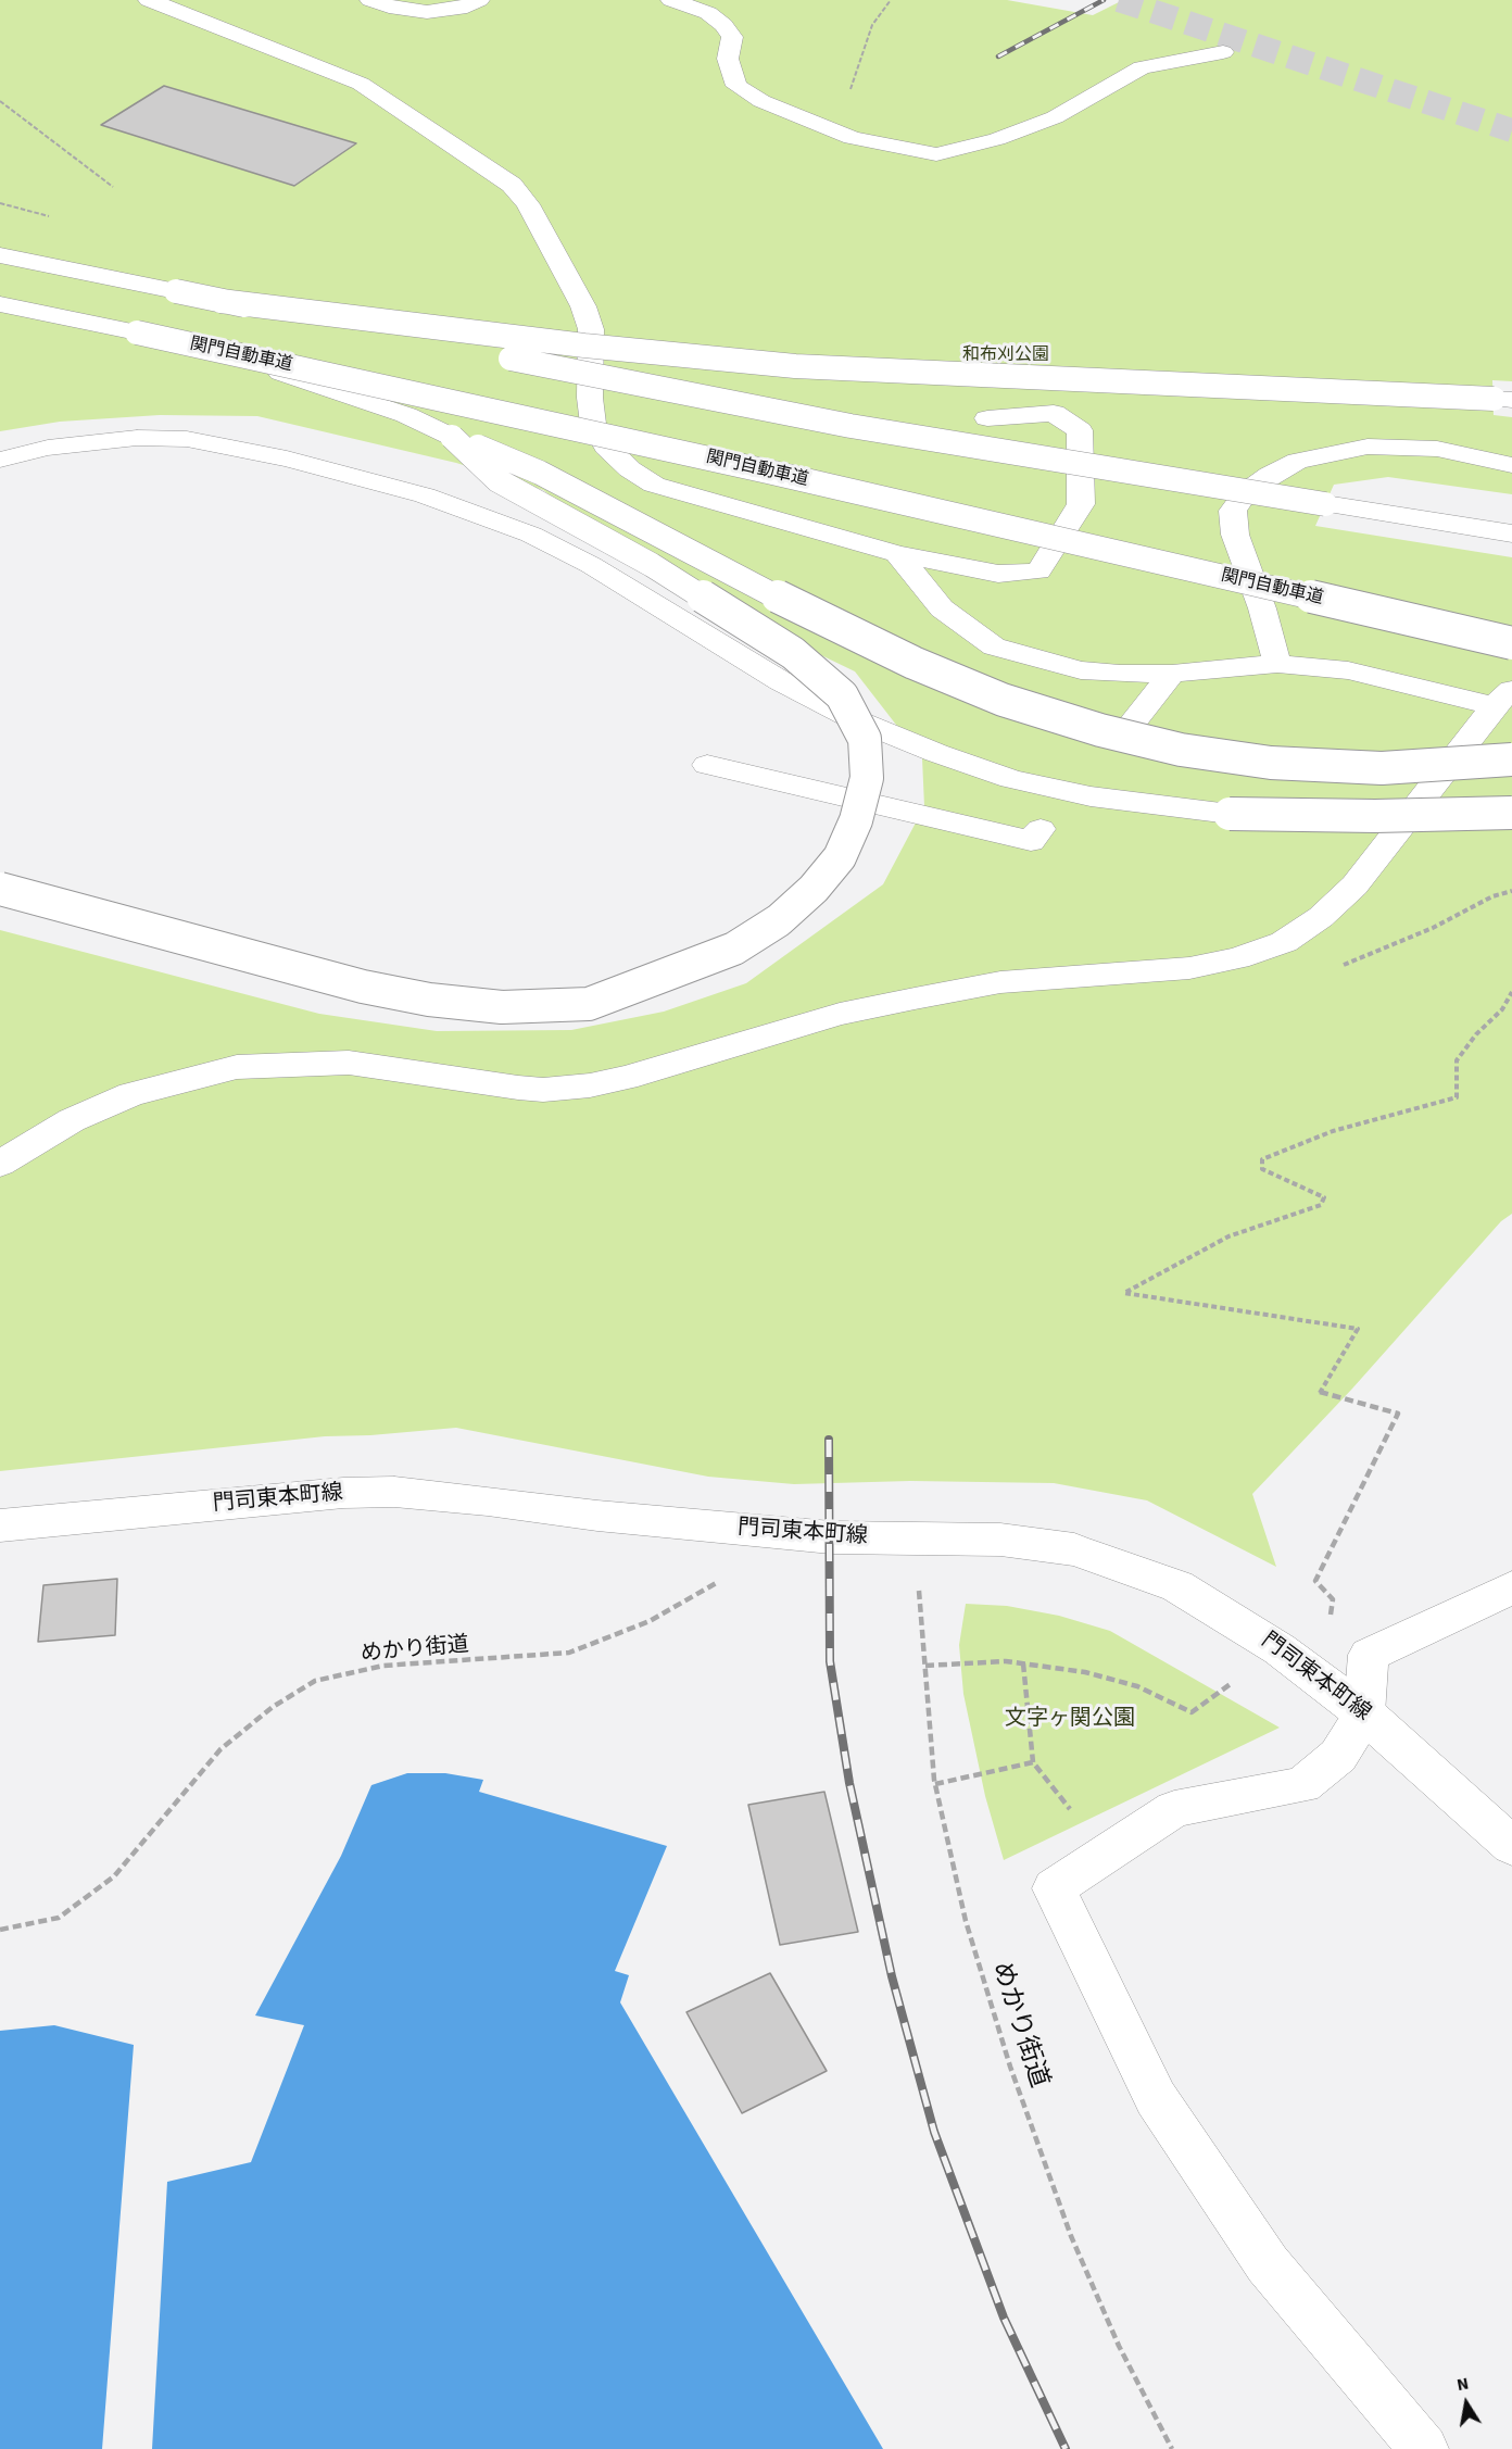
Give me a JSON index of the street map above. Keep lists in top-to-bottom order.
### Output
{
  "streets": {
    "main road": ["関門自動車道", "門司東本町線"],
    "path": ["めかり街道"]
  },
  "parks": ["和布刈公園", "文字ヶ関公園"],
  "north": "top"
}
